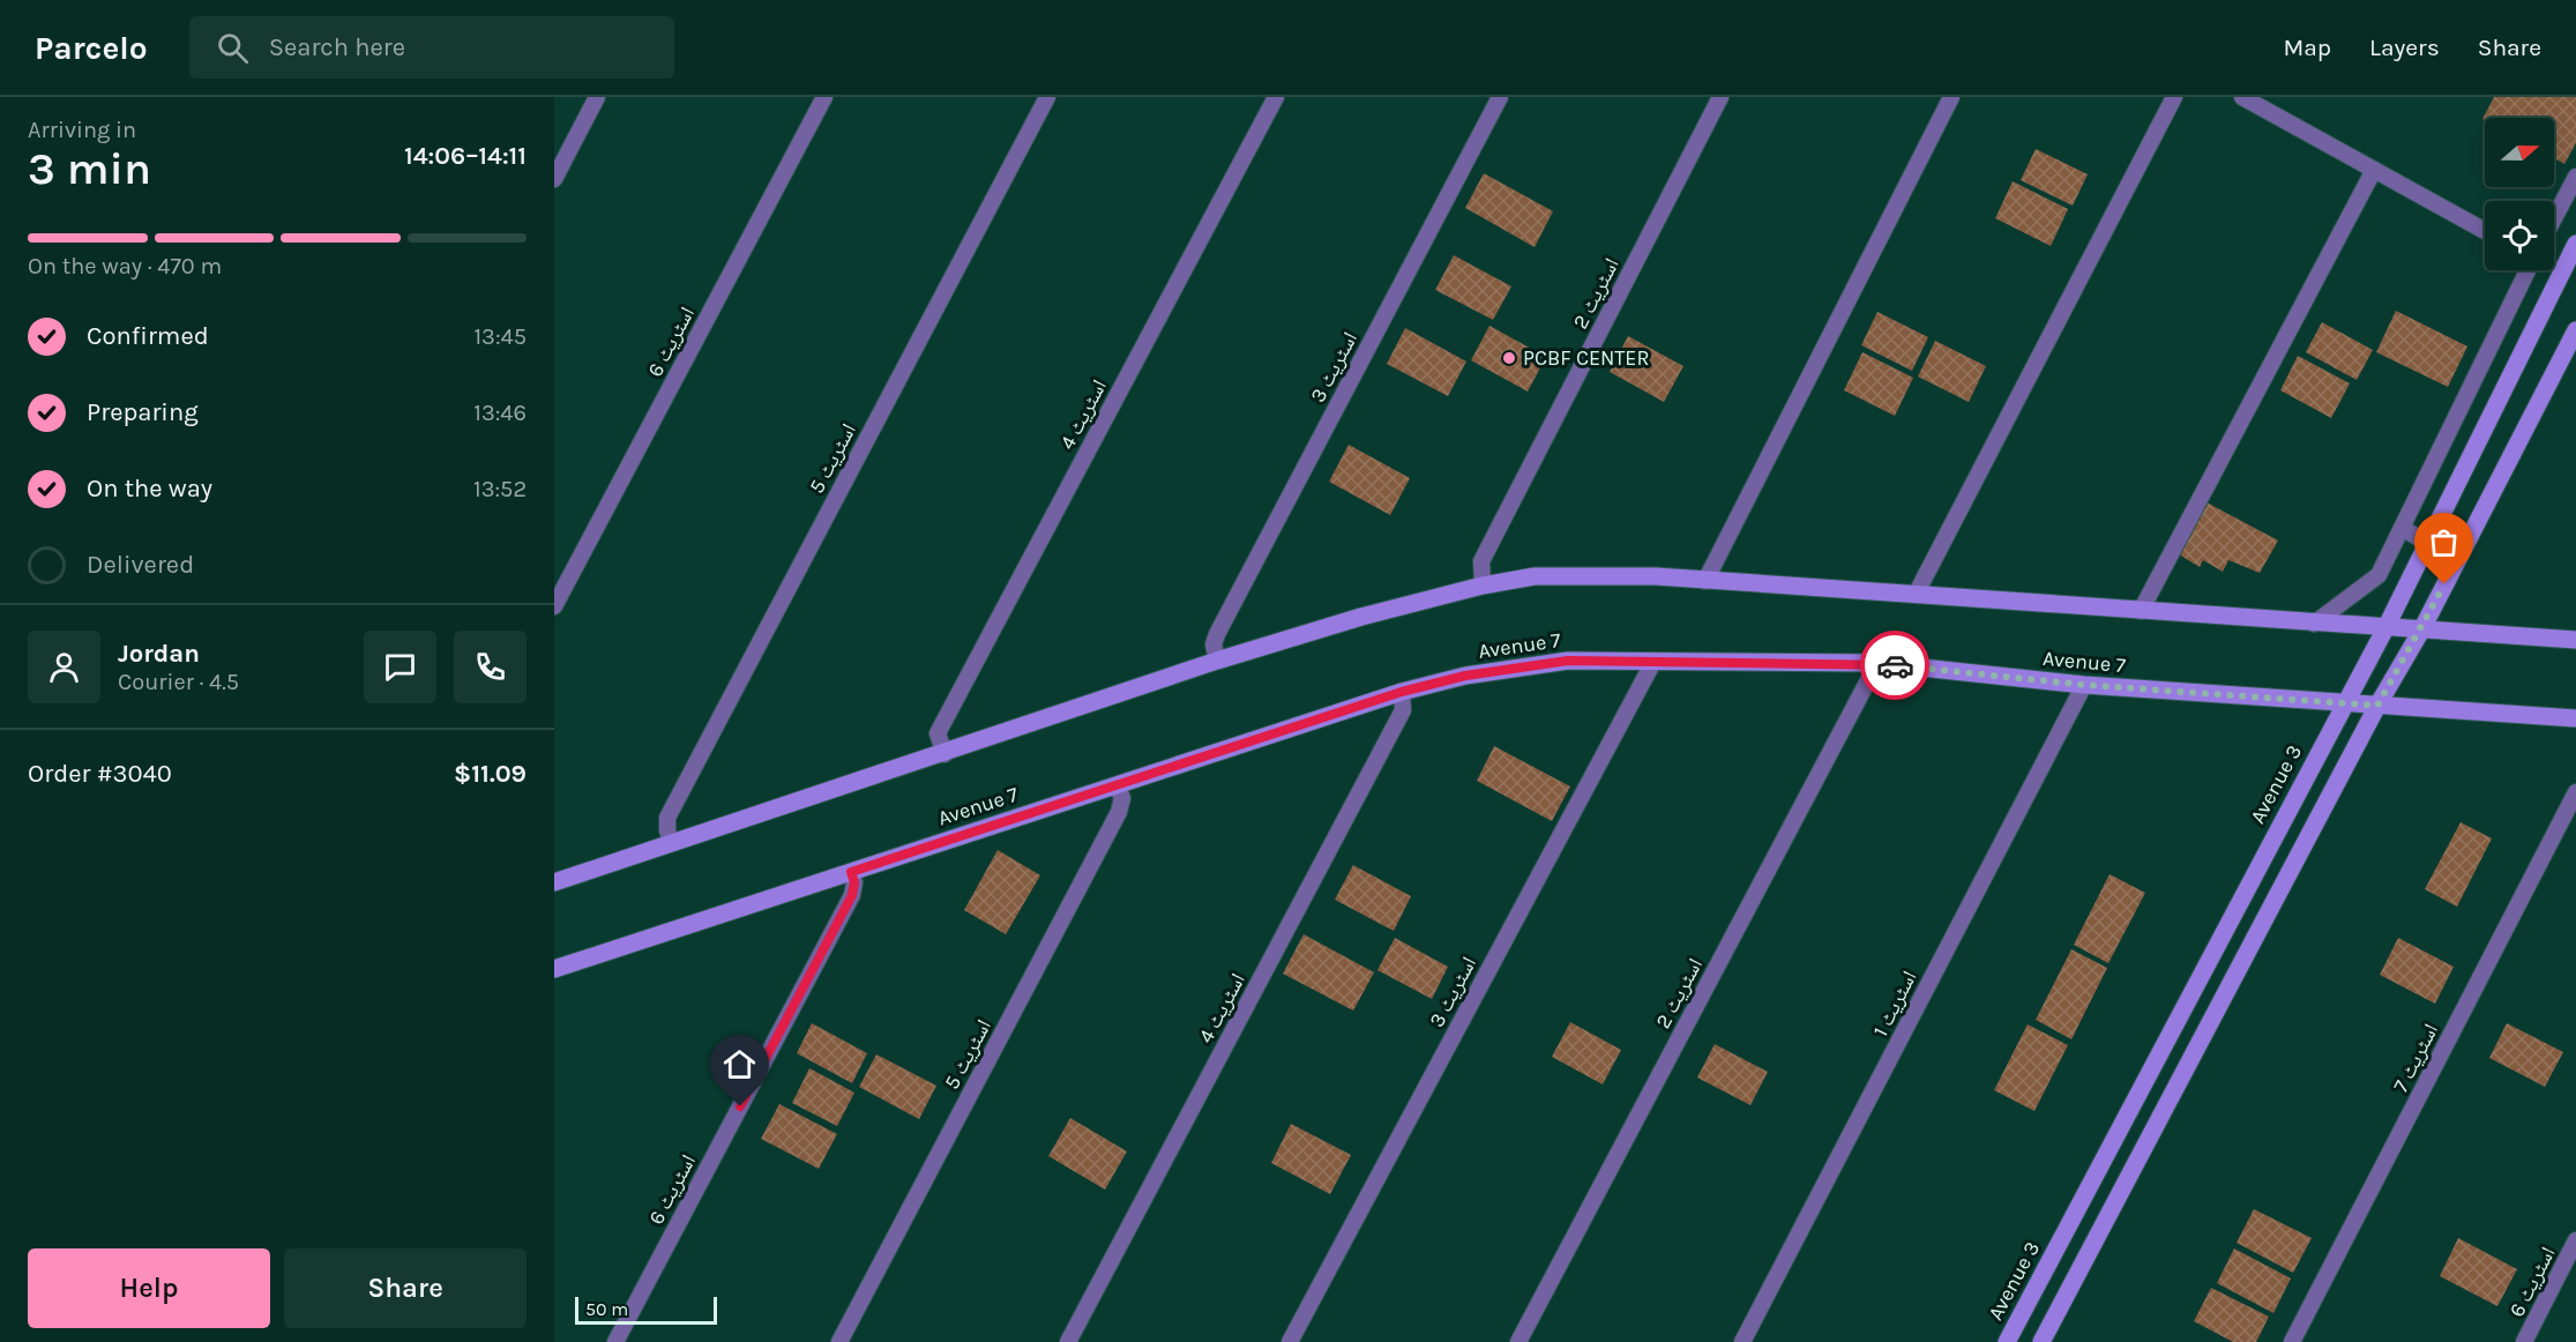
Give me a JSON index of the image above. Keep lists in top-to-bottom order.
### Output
{
  "streets": {
    "main road": ["Avenue 7", "Avenue 3"],
    "street": [
      "اسٹریٹ 2",
      "اسٹریٹ 6",
      "اسٹریٹ 3",
      "اسٹریٹ 4",
      "اسٹریٹ 5",
      "اسٹریٹ 1",
      "اسٹریٹ 7"
    ]
  },
  "crossings": [
    ["اسٹریٹ 2", "Avenue 7"],
    ["اسٹریٹ 6", "Avenue 7"],
    ["اسٹریٹ 3", "Avenue 7"],
    ["اسٹریٹ 4", "Avenue 7"],
    ["اسٹریٹ 5", "Avenue 7"],
    ["Avenue 7", "Avenue 3"],
    ["Avenue 7", "اسٹریٹ 1"]
  ],
  "places": ["PCBF CENTER"],
  "scale_bar": "50 m",
  "north": "right",
  "page": {
    "header": "Parcelo",
    "search": "Search here",
    "nav": ["Map", "Layers", "Share"],
    "heading": ["3 min", "Arriving in", "14:06–14:11"],
    "panel": [
      "Jordan",
      "Courier · 4.5",
      "Order #3040",
      "$11.09"
    ],
    "bar": "On the way · 470 m",
    "list": [
      ["Confirmed", "13:45"],
      ["Preparing", "13:46"],
      ["On the way", "13:52"],
      "Delivered"
    ],
    "buttons": ["Help", "Share"],
    "scale": "50 m"
  }
}
